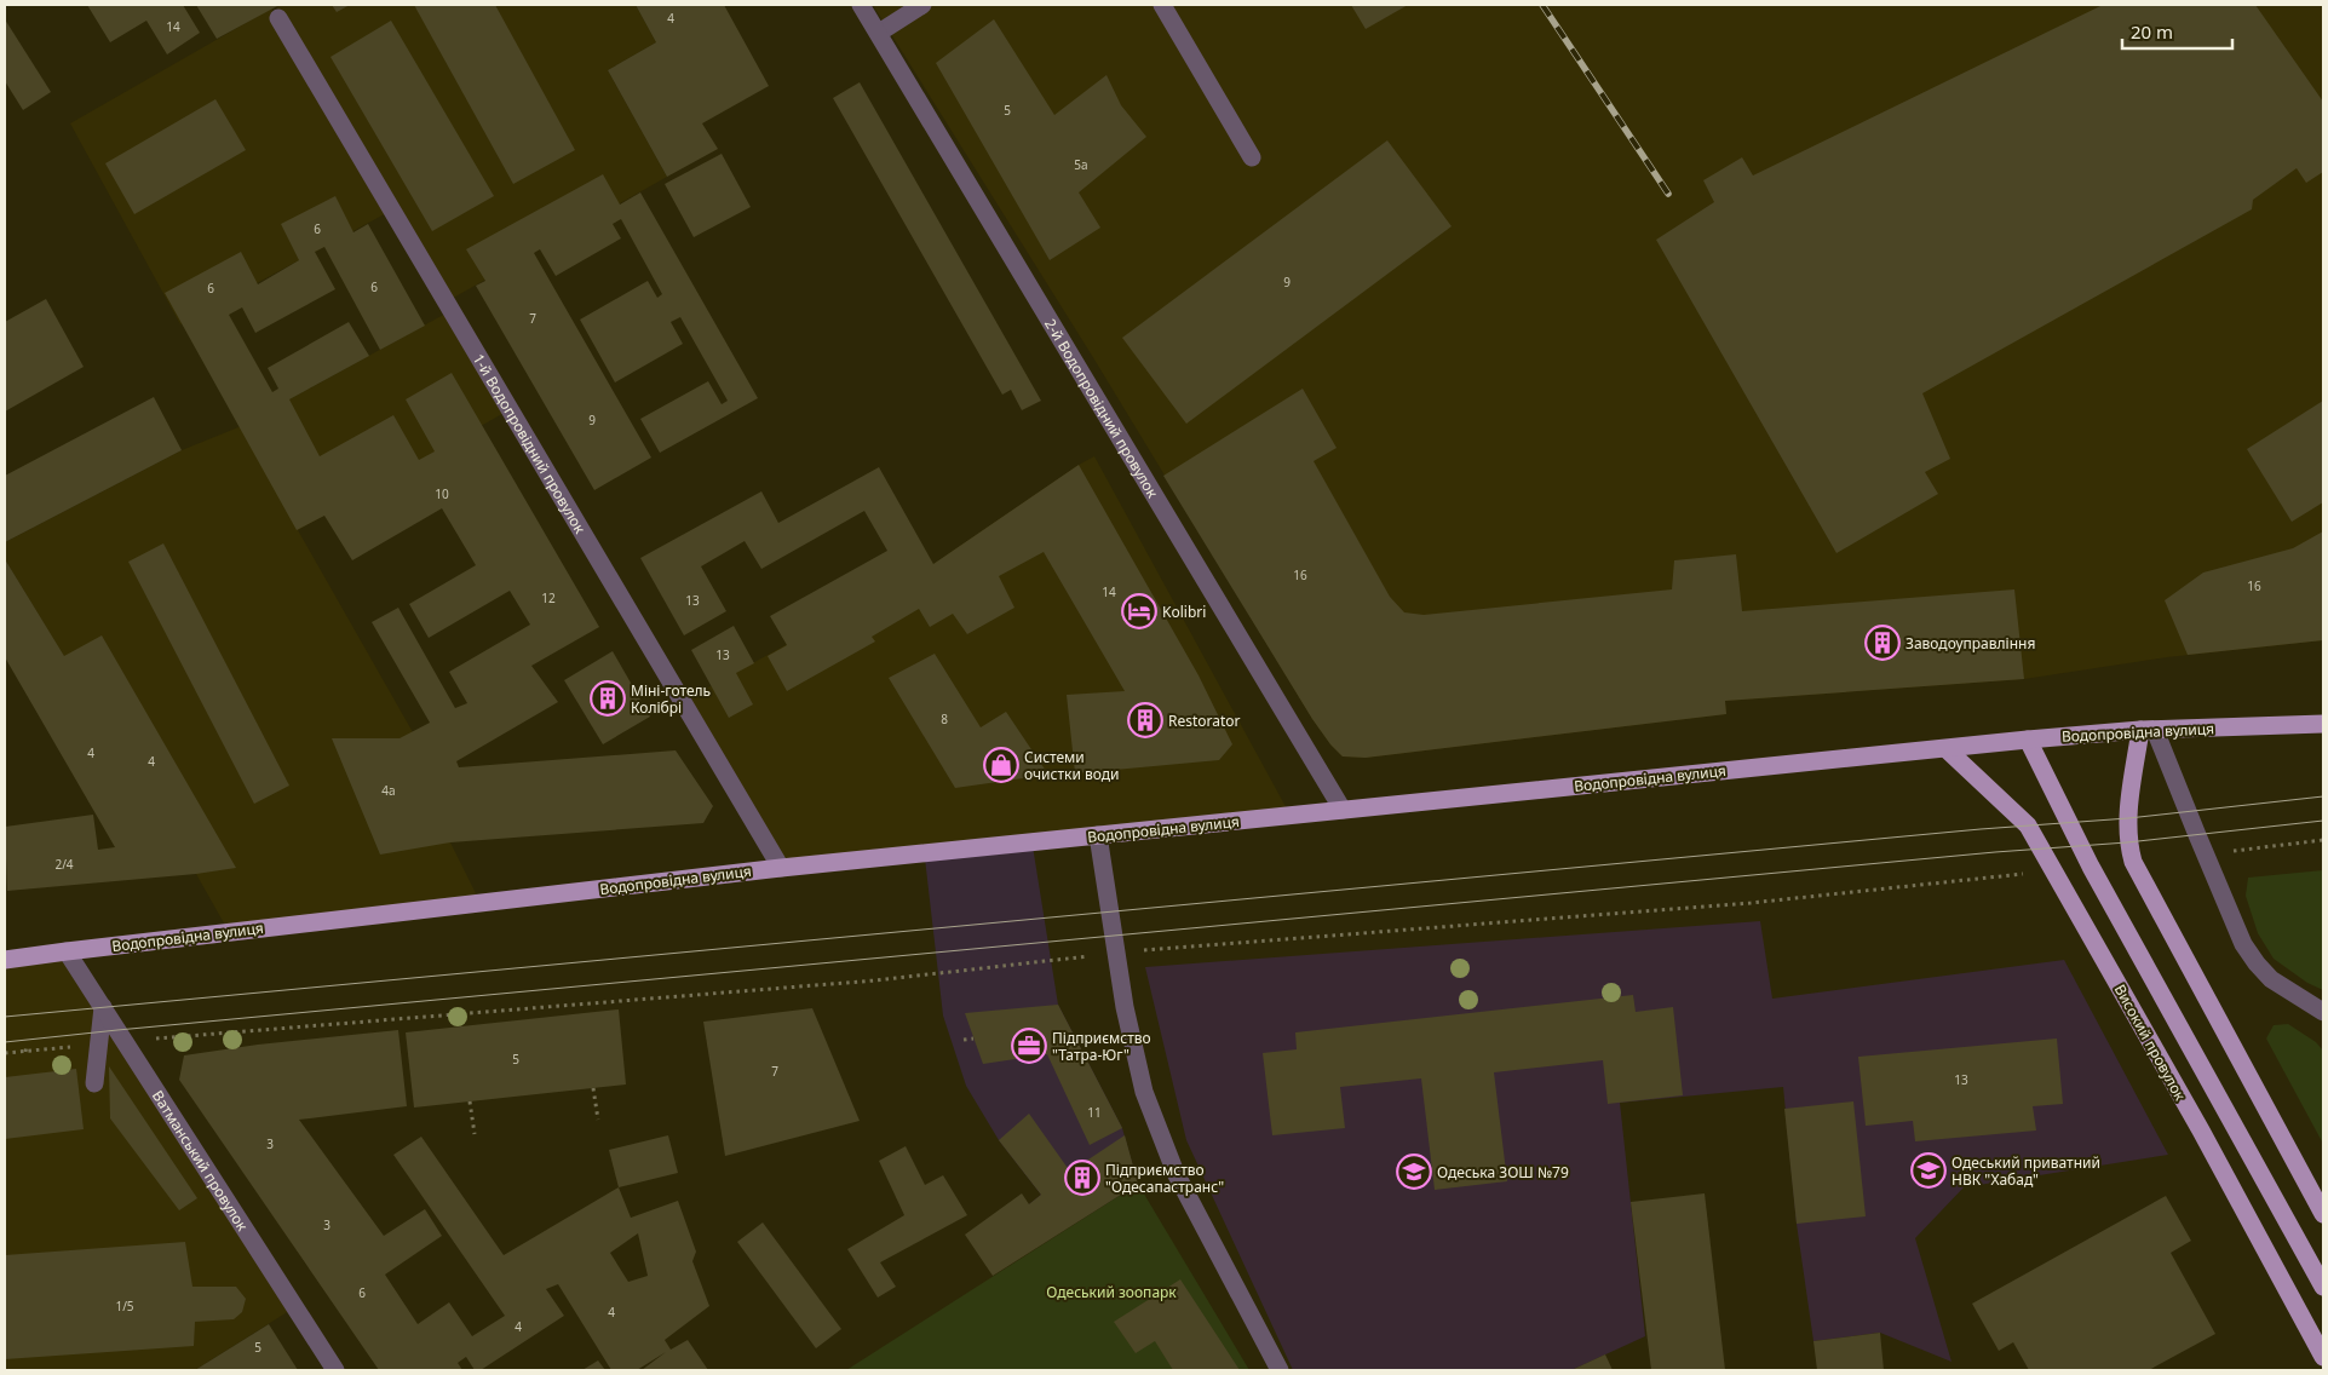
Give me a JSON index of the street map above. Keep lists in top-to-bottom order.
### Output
{
  "streets": {
    "main road": ["Водопровідна вулиця", "Високий провулок"],
    "street": ["2-й Водопровідний провулок", "1-й Водопровідний провулок", "Ватманський провулок"]
  },
  "crossings": [
    ["2-й Водопровідний провулок", "Водопровідна вулиця"],
    ["1-й Водопровідний провулок", "Водопровідна вулиця"],
    ["Водопровідна вулиця", "Високий провулок"],
    ["Водопровідна вулиця", "Ватманський провулок"]
  ],
  "parks": ["Одеський зоопарк"],
  "places": {
    "hotel": ["Kolibri"],
    "building": [
      "Заводоуправління",
      "Міні-готель Колібрі",
      "Restorator",
      "Підприємство \"Одесапастранс\""
    ],
    "shop": ["Системи очистки води"],
    "office": ["Підприємство \"Татра-Юг\""],
    "school or university": ["Одеський приватний НВК \"Хабад\"", "Одеська ЗОШ №79"]
  },
  "house_numbers": [
    "4",
    "14",
    "5",
    "5а",
    "6",
    "9",
    "6",
    "6",
    "7",
    "9",
    "10",
    "16",
    "16",
    "14",
    "12",
    "13",
    "13",
    "8",
    "4",
    "4",
    "4а",
    "2/4",
    "5",
    "7",
    "13",
    "11",
    "3",
    "3",
    "6",
    "1/5",
    "4",
    "4",
    "5"
  ],
  "scale_bar": "20 m"
}
